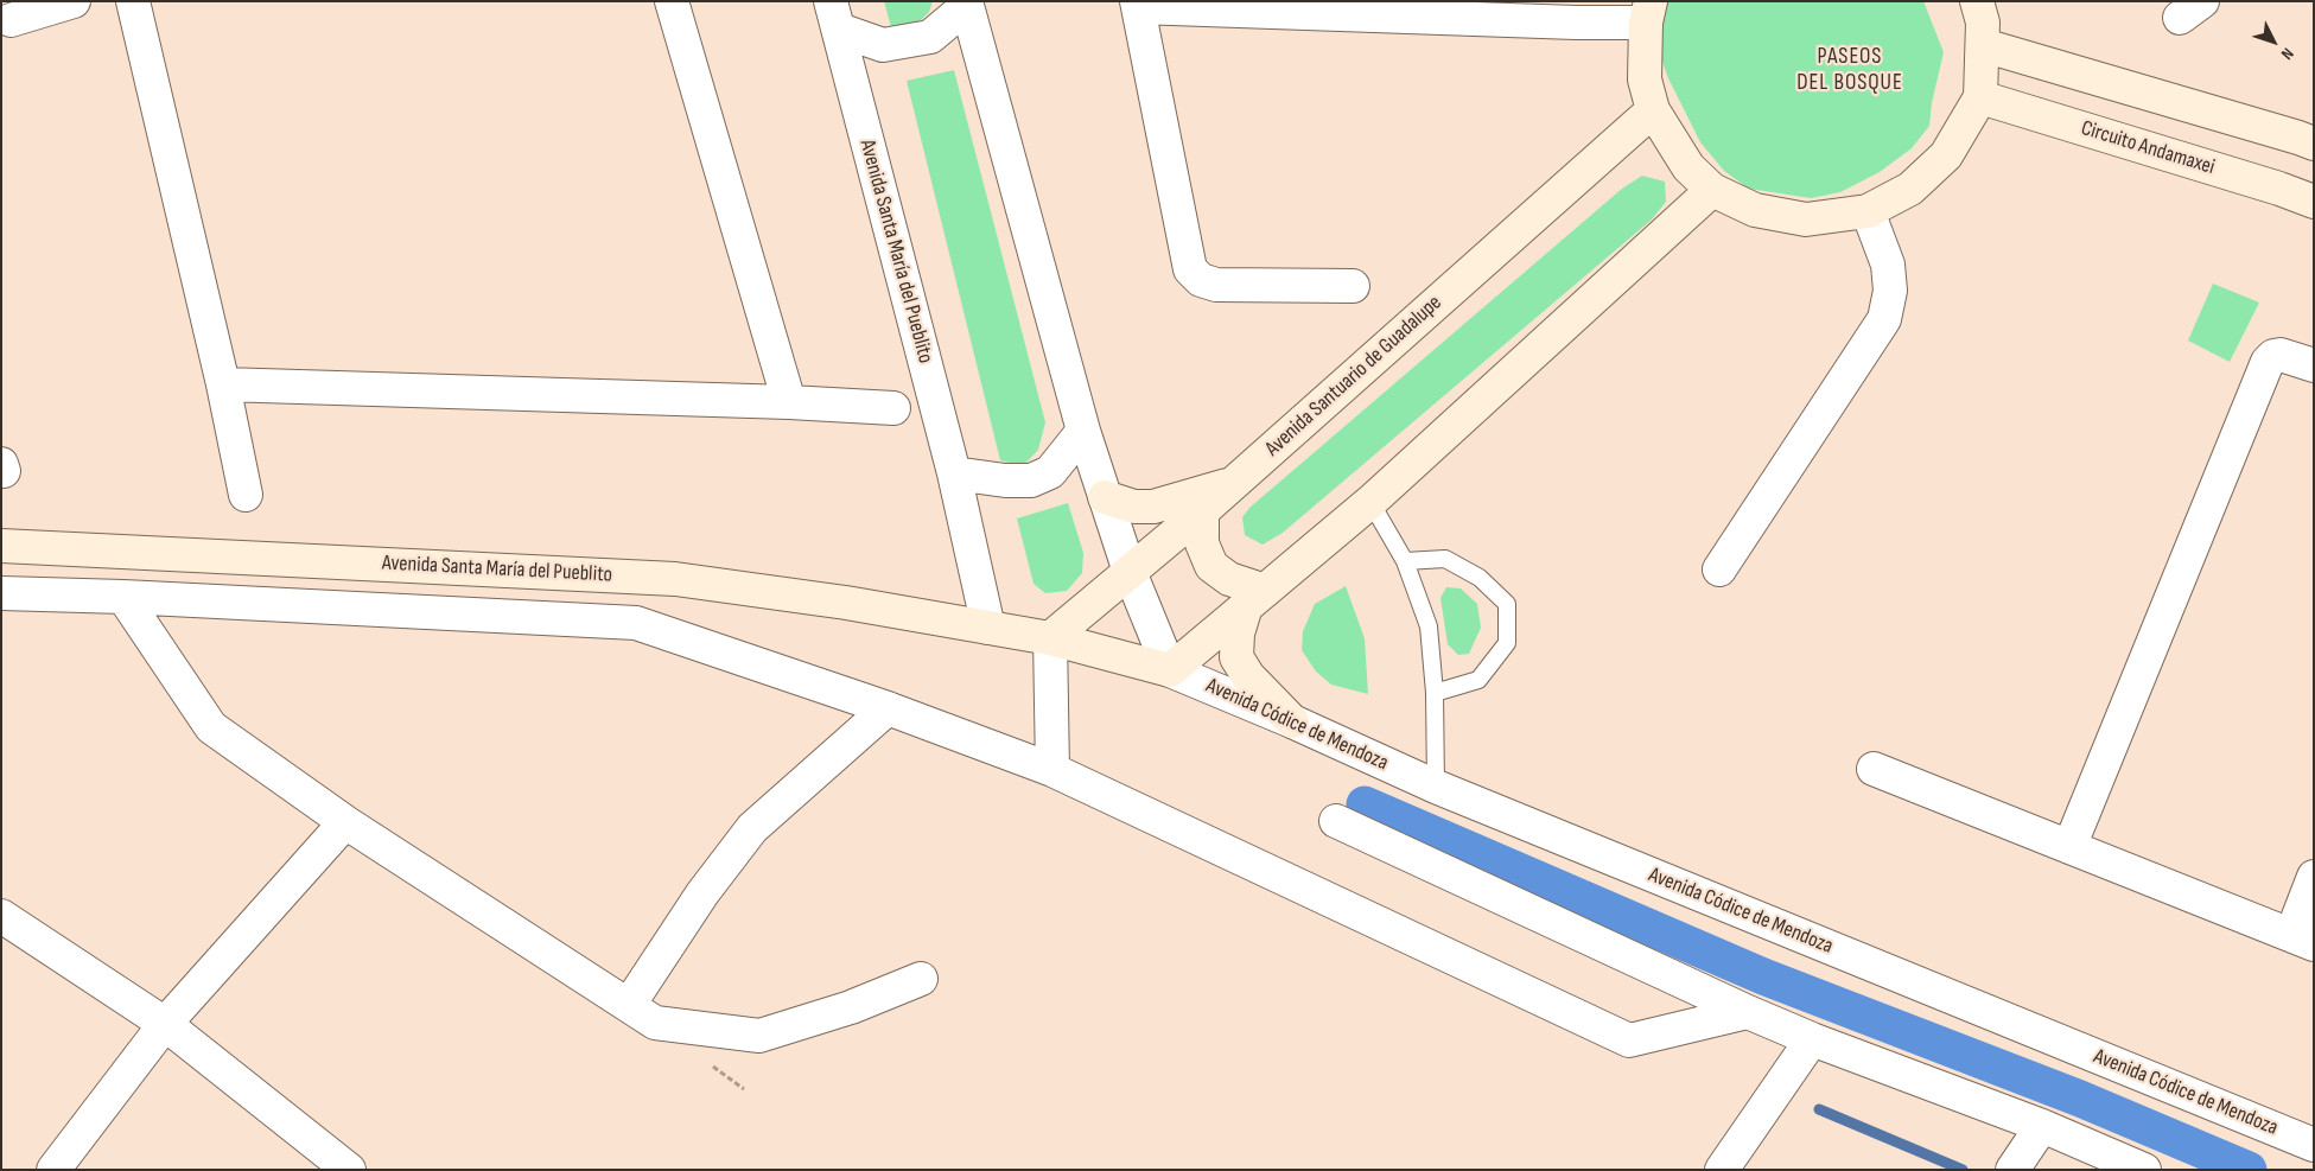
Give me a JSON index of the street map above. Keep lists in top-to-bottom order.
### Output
{
  "streets": {
    "street": [
      "Circuito Andamaxei",
      "Avenida Santa María del Pueblito",
      "Avenida Santuario de Guadalupe",
      "Avenida Códice de Mendoza"
    ]
  },
  "crossings": [
    ["Avenida Santa María del Pueblito", "Avenida Santuario de Guadalupe"],
    ["Avenida Santa María del Pueblito", "Avenida Códice de Mendoza"],
    ["Avenida Santuario de Guadalupe", "Avenida Códice de Mendoza"]
  ],
  "districts": ["PASEOS DEL BOSQUE"],
  "north": "bottom right"
}
